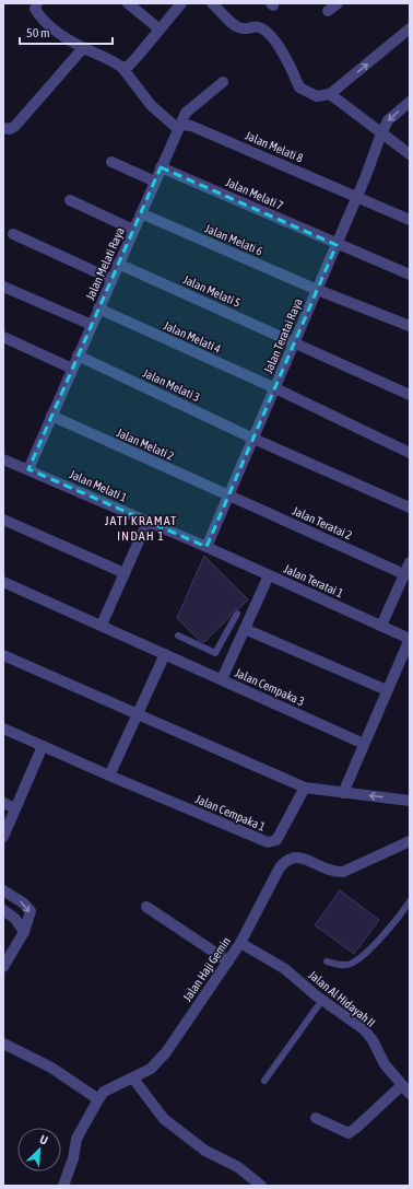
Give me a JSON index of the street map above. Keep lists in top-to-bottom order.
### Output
{
  "streets": {
    "street": [
      "Jalan Melati 8",
      "Jalan Melati 7",
      "Jalan Melati 6",
      "Jalan Melati Raya",
      "Jalan Melati 5",
      "Jalan Teratai Raya",
      "Jalan Melati 4",
      "Jalan Melati 3",
      "Jalan Melati 2",
      "Jalan Melati 1",
      "Jalan Teratai 2",
      "Jalan Teratai 1",
      "Jalan Cempaka 3",
      "Jalan Cempaka 1",
      "Jalan Haji Gemin",
      "Jalan Al Hidayah II"
    ]
  },
  "crossings": [
    ["Jalan Melati 8", "Jalan Melati Raya"],
    ["Jalan Melati 8", "Jalan Teratai Raya"],
    ["Jalan Melati 7", "Jalan Melati Raya"],
    ["Jalan Melati 7", "Jalan Teratai Raya"],
    ["Jalan Melati 6", "Jalan Melati Raya"],
    ["Jalan Melati 6", "Jalan Teratai Raya"],
    ["Jalan Melati Raya", "Jalan Melati 5"],
    ["Jalan Melati Raya", "Jalan Melati 4"],
    ["Jalan Melati Raya", "Jalan Melati 3"],
    ["Jalan Melati Raya", "Jalan Melati 2"],
    ["Jalan Melati Raya", "Jalan Melati 1"],
    ["Jalan Melati 5", "Jalan Teratai Raya"],
    ["Jalan Teratai Raya", "Jalan Melati 4"],
    ["Jalan Teratai Raya", "Jalan Melati 3"],
    ["Jalan Teratai Raya", "Jalan Melati 2"],
    ["Jalan Teratai Raya", "Jalan Melati 1"],
    ["Jalan Teratai Raya", "Jalan Teratai 2"],
    ["Jalan Teratai Raya", "Jalan Teratai 1"],
    ["Jalan Melati 2", "Jalan Teratai 2"],
    ["Jalan Melati 1", "Jalan Teratai 1"],
    ["Jalan Haji Gemin", "Jalan Al Hidayah II"]
  ],
  "districts": ["JATI KRAMAT INDAH 1"],
  "scale_bar": "50 m",
  "north": "top right"
}
